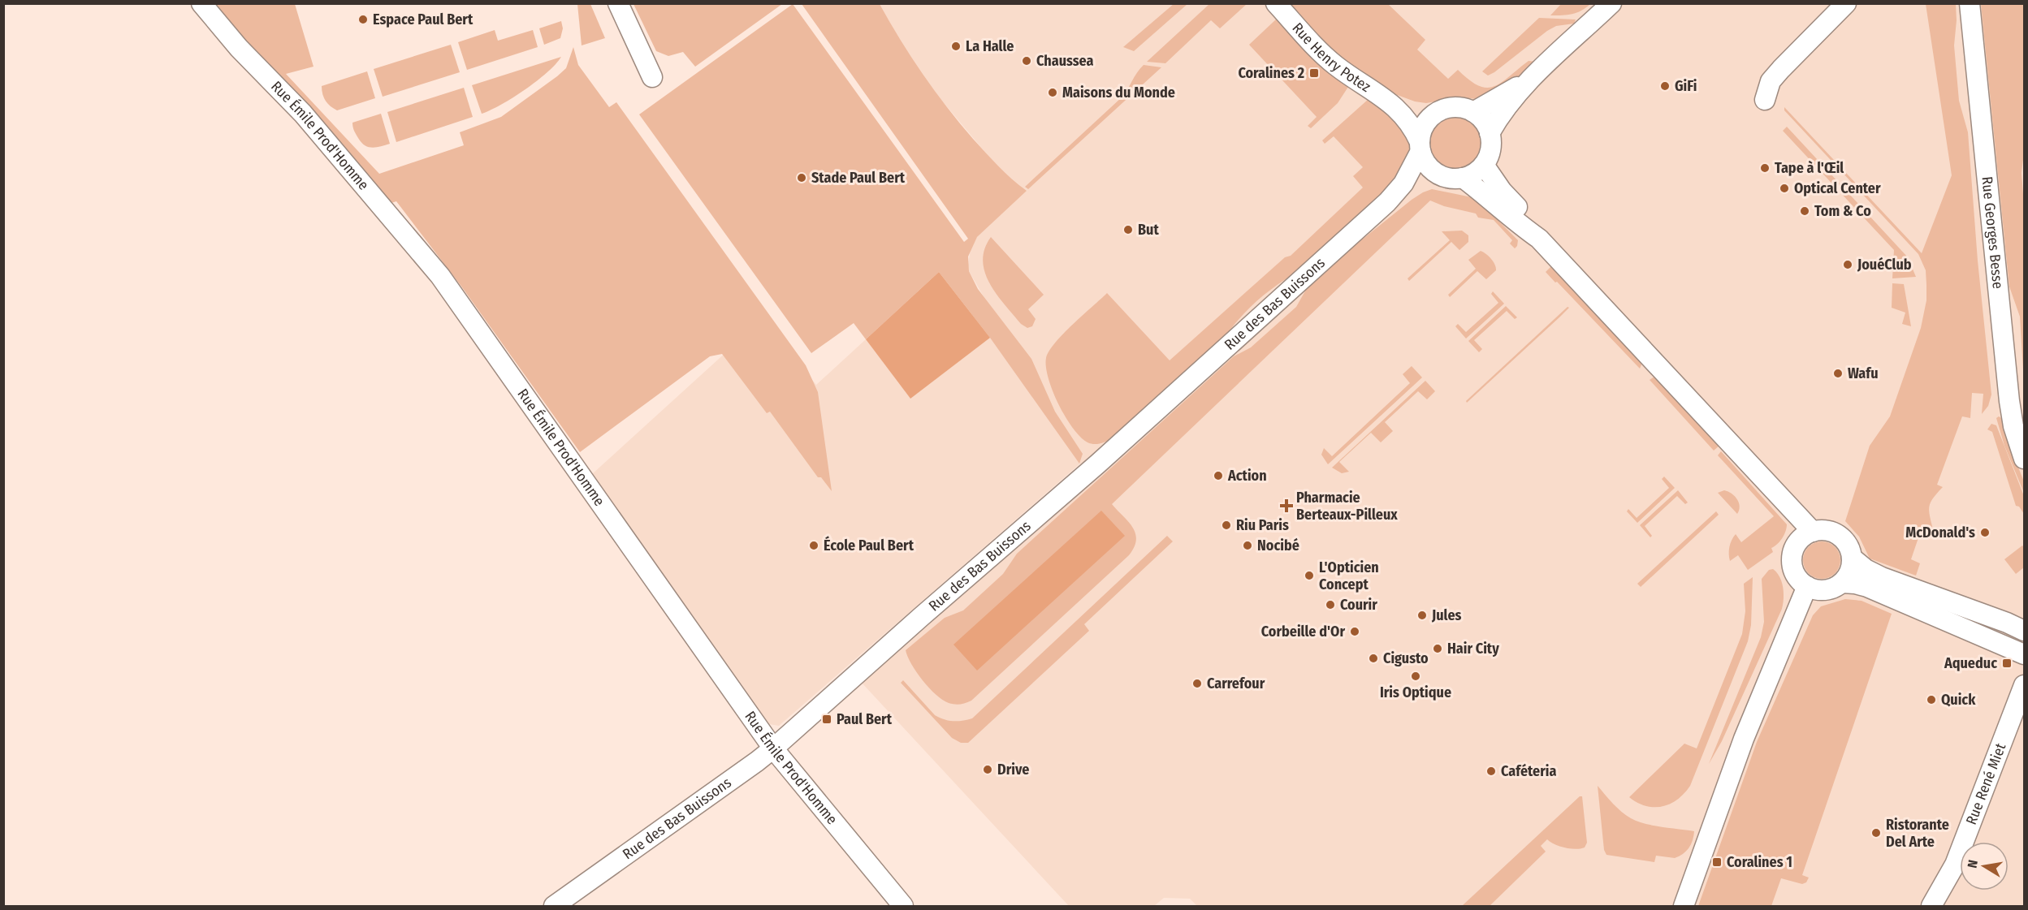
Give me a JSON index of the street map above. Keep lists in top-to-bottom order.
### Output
{
  "streets": {
    "street": [
      "Rue Henry Potez",
      "Rue Émile Prod'Homme",
      "Rue Georges Besse",
      "Rue des Bas Buissons",
      "Rue René Miet"
    ]
  },
  "crossings": [
    ["Rue Henry Potez", "Rue des Bas Buissons"],
    ["Rue Émile Prod'Homme", "Rue des Bas Buissons"]
  ],
  "places": {
    "other": [
      "Espace Paul Bert",
      "La Halle",
      "Chaussea",
      "GiFi",
      "Maisons du Monde",
      "Tape à l'Œil",
      "Stade Paul Bert",
      "Optical Center",
      "Tom & Co",
      "But",
      "JouéClub",
      "Wafu",
      "Action",
      "Riu Paris",
      "McDonald's",
      "École Paul Bert",
      "Nocibé",
      "L'Opticien Concept",
      "Courir",
      "Jules",
      "Corbeille d'Or",
      "Hair City",
      "Cigusto",
      "Iris Optique",
      "Carrefour",
      "Quick",
      "Drive",
      "Caféteria",
      "Ristorante Del Arte"
    ],
    "transit": [
      "Coralines 2",
      "Aqueduc",
      "Paul Bert",
      "Coralines 1"
    ],
    "health": ["Pharmacie Berteaux-Pilleux"]
  },
  "north": "left"
}
